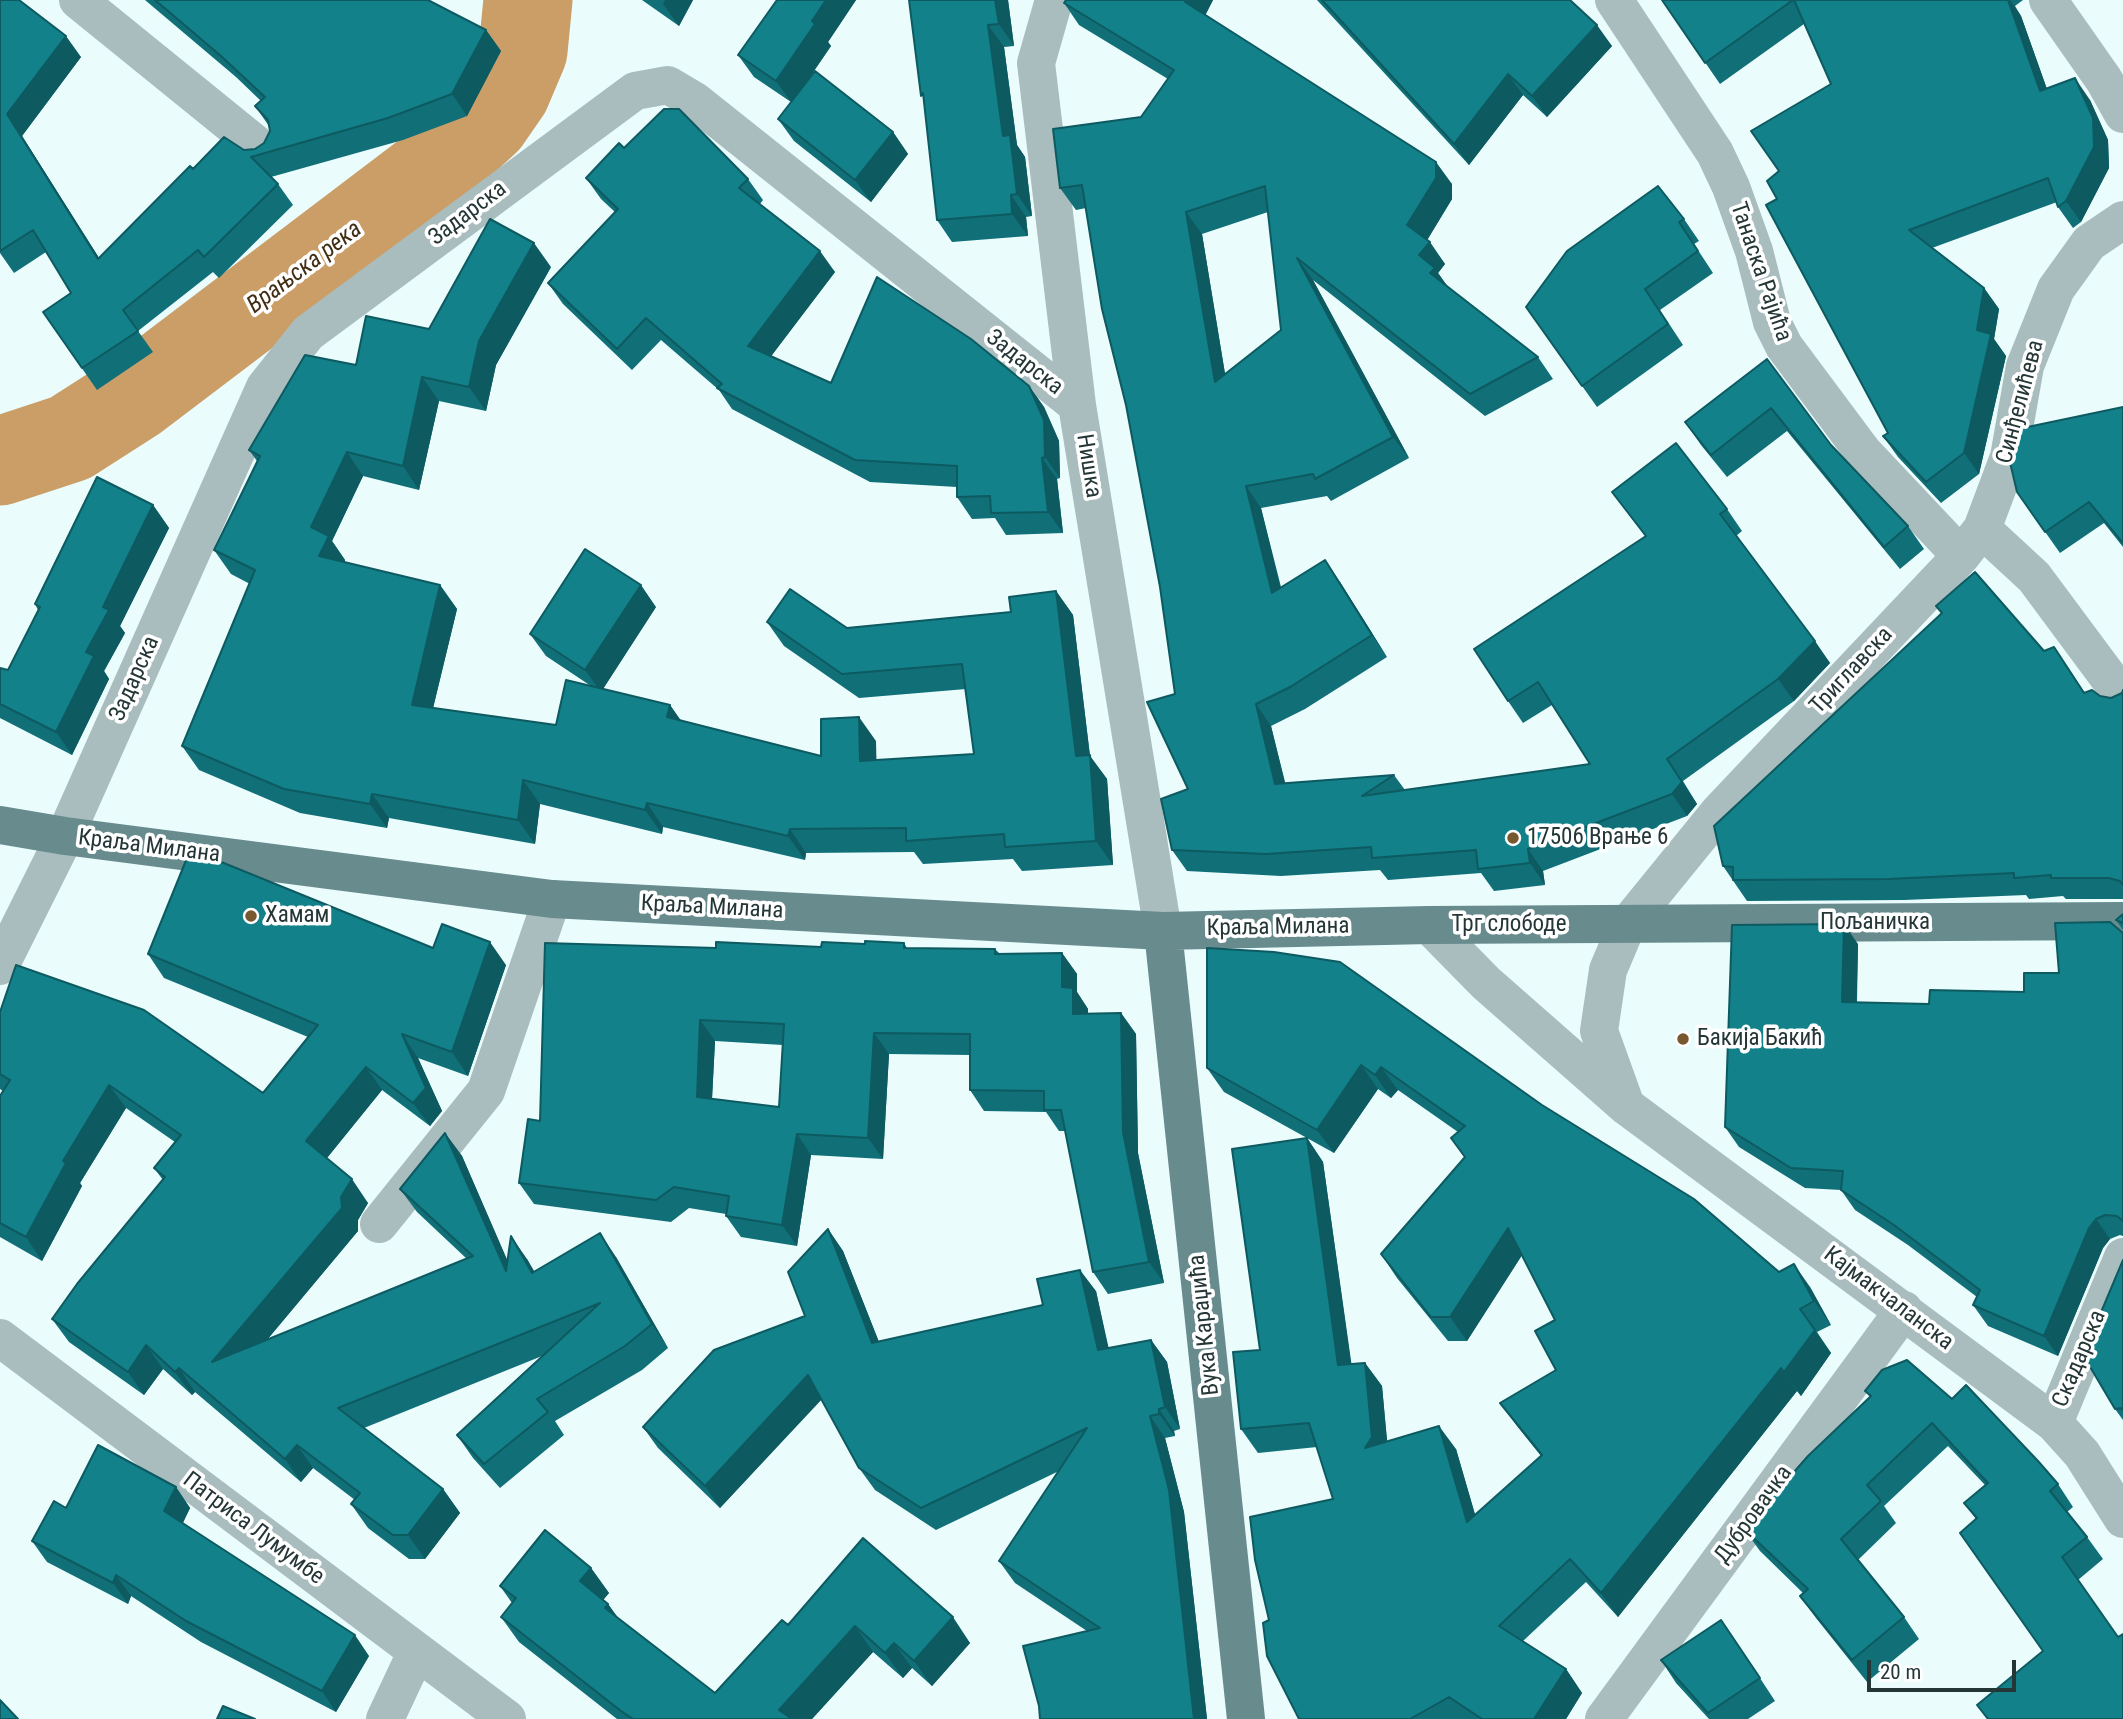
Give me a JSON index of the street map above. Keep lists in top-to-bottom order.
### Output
{
  "streets": {
    "main road": [
      "Краља Милана",
      "Пољаничка",
      "Трг слободе",
      "Вука Караџића"
    ],
    "street": [
      "Задарска",
      "Танаска Рајића",
      "Синђелићева",
      "Нишка",
      "Триглавска",
      "Кајмакчаланска",
      "Скадарска",
      "Дубровачка",
      "Патриса Лумумбе"
    ]
  },
  "crossings": [
    ["Задарска", "Нишка"],
    ["Задарска", "Краља Милана"],
    ["Танаска Рајића", "Синђелићева"],
    ["Танаска Рајића", "Триглавска"],
    ["Синђелићева", "Триглавска"],
    ["Нишка", "Краља Милана"],
    ["Нишка", "Вука Караџића"],
    ["Триглавска", "Пољаничка"],
    ["Триглавска", "Трг слободе"],
    ["Краља Милана", "Трг слободе"],
    ["Краља Милана", "Вука Караџића"],
    ["Пољаничка", "Трг слободе"],
    ["Трг слободе", "Кајмакчаланска"],
    ["Кајмакчаланска", "Скадарска"],
    ["Кајмакчаланска", "Дубровачка"]
  ],
  "water": ["Врањска река"],
  "places": ["17506 Врање 6", "Хамам", "Бакија Бакић"],
  "scale_bar": "20 m"
}
